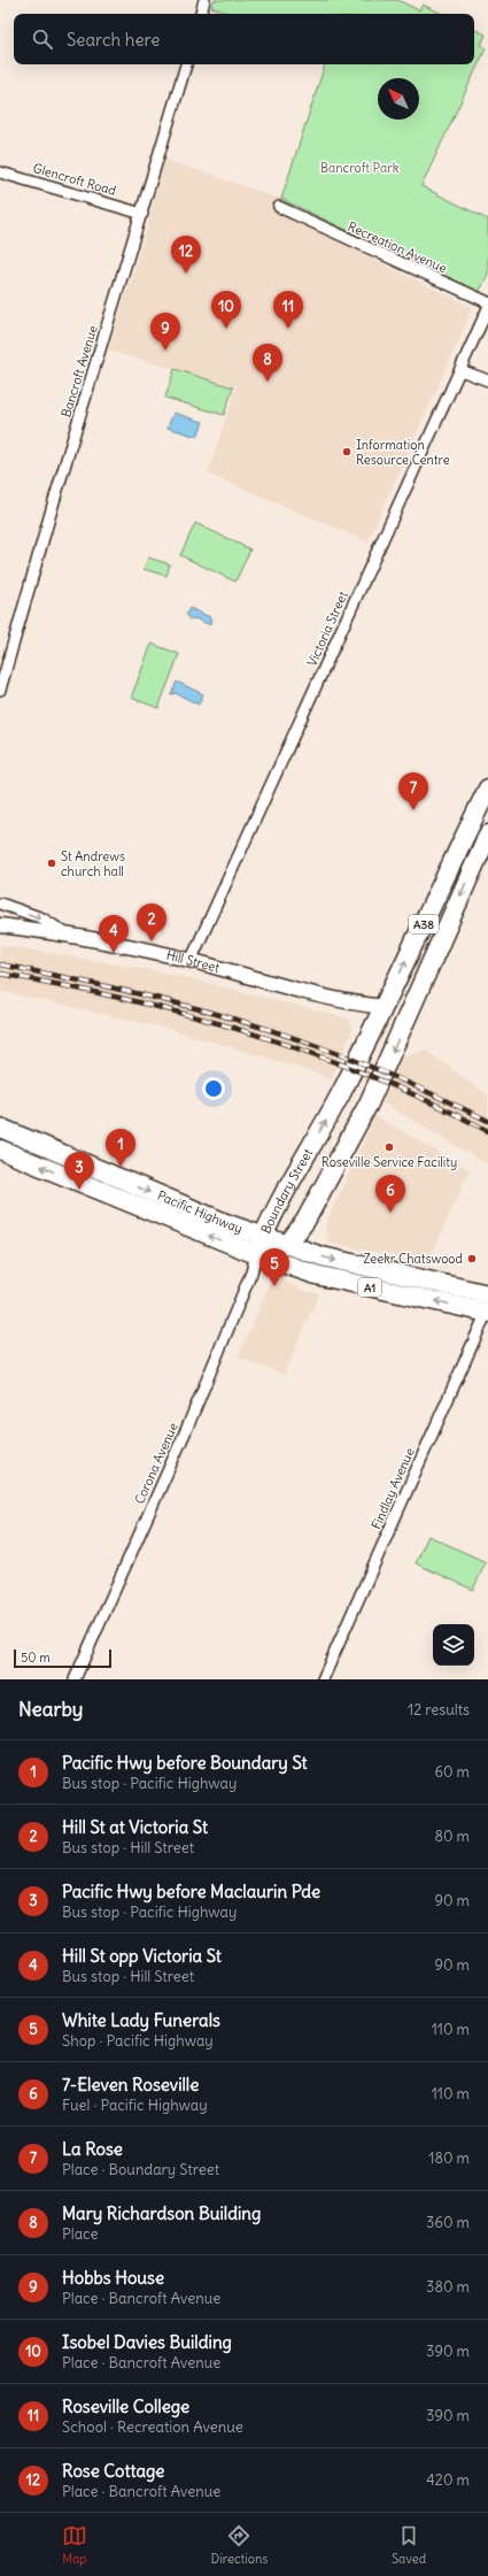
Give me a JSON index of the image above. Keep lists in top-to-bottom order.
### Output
{
  "streets": {
    "highway": [
      "A38",
      "Boundary Street",
      "Pacific Highway",
      "A1"
    ],
    "street": [
      "Glencroft Road",
      "Recreation Avenue",
      "Bancroft Avenue",
      "Victoria Street",
      "Hill Street",
      "Corona Avenue",
      "Findlay Avenue"
    ]
  },
  "crossings": [
    ["Glencroft Road", "Bancroft Avenue"],
    ["Victoria Street", "Hill Street"],
    ["Hill Street", "Boundary Street"],
    ["Boundary Street", "Pacific Highway"],
    ["Boundary Street", "Corona Avenue"],
    ["Pacific Highway", "Corona Avenue"],
    ["Pacific Highway", "Findlay Avenue"]
  ],
  "parks": ["Bancroft Park"],
  "places": [
    "Information Resource Centre",
    "St Andrews church hall",
    "Roseville Service Facility",
    "Zeekr Chatswood"
  ],
  "scale_bar": "50 m",
  "north": "top left",
  "page": {
    "search": "Search here",
    "pins": [
      "12",
      "10",
      "11",
      "9",
      "8",
      "7",
      "2",
      "4",
      "1",
      "3",
      "6",
      "5"
    ],
    "scale": "50 m",
    "heading": ["Nearby", "12 results"],
    "list": [
      {
        "mark": "1",
        "name": "Pacific Hwy before Boundary St",
        "note": "Bus stop · Pacific Highway",
        "value": "60 m"
      },
      {
        "mark": "2",
        "name": "Hill St at Victoria St",
        "note": "Bus stop · Hill Street",
        "value": "80 m"
      },
      {
        "mark": "3",
        "name": "Pacific Hwy before Maclaurin Pde",
        "note": "Bus stop · Pacific Highway",
        "value": "90 m"
      },
      {
        "mark": "4",
        "name": "Hill St opp Victoria St",
        "note": "Bus stop · Hill Street",
        "value": "90 m"
      },
      {
        "mark": "5",
        "name": "White Lady Funerals",
        "note": "Shop · Pacific Highway",
        "value": "110 m"
      },
      {
        "mark": "6",
        "name": "7-Eleven Roseville",
        "note": "Fuel · Pacific Highway",
        "value": "110 m"
      },
      {
        "mark": "7",
        "name": "La Rose",
        "note": "Place · Boundary Street",
        "value": "180 m"
      },
      {
        "mark": "8",
        "name": "Mary Richardson Building",
        "note": "Place",
        "value": "360 m"
      },
      {
        "mark": "9",
        "name": "Hobbs House",
        "note": "Place · Bancroft Avenue",
        "value": "380 m"
      },
      {
        "mark": "10",
        "name": "Isobel Davies Building",
        "note": "Place · Bancroft Avenue",
        "value": "390 m"
      },
      {
        "mark": "11",
        "name": "Roseville College",
        "note": "School · Recreation Avenue",
        "value": "390 m"
      },
      {
        "mark": "12",
        "name": "Rose Cottage",
        "note": "Place · Bancroft Avenue",
        "value": "420 m"
      }
    ],
    "nav": ["Map", "Directions", "Saved"]
  }
}
